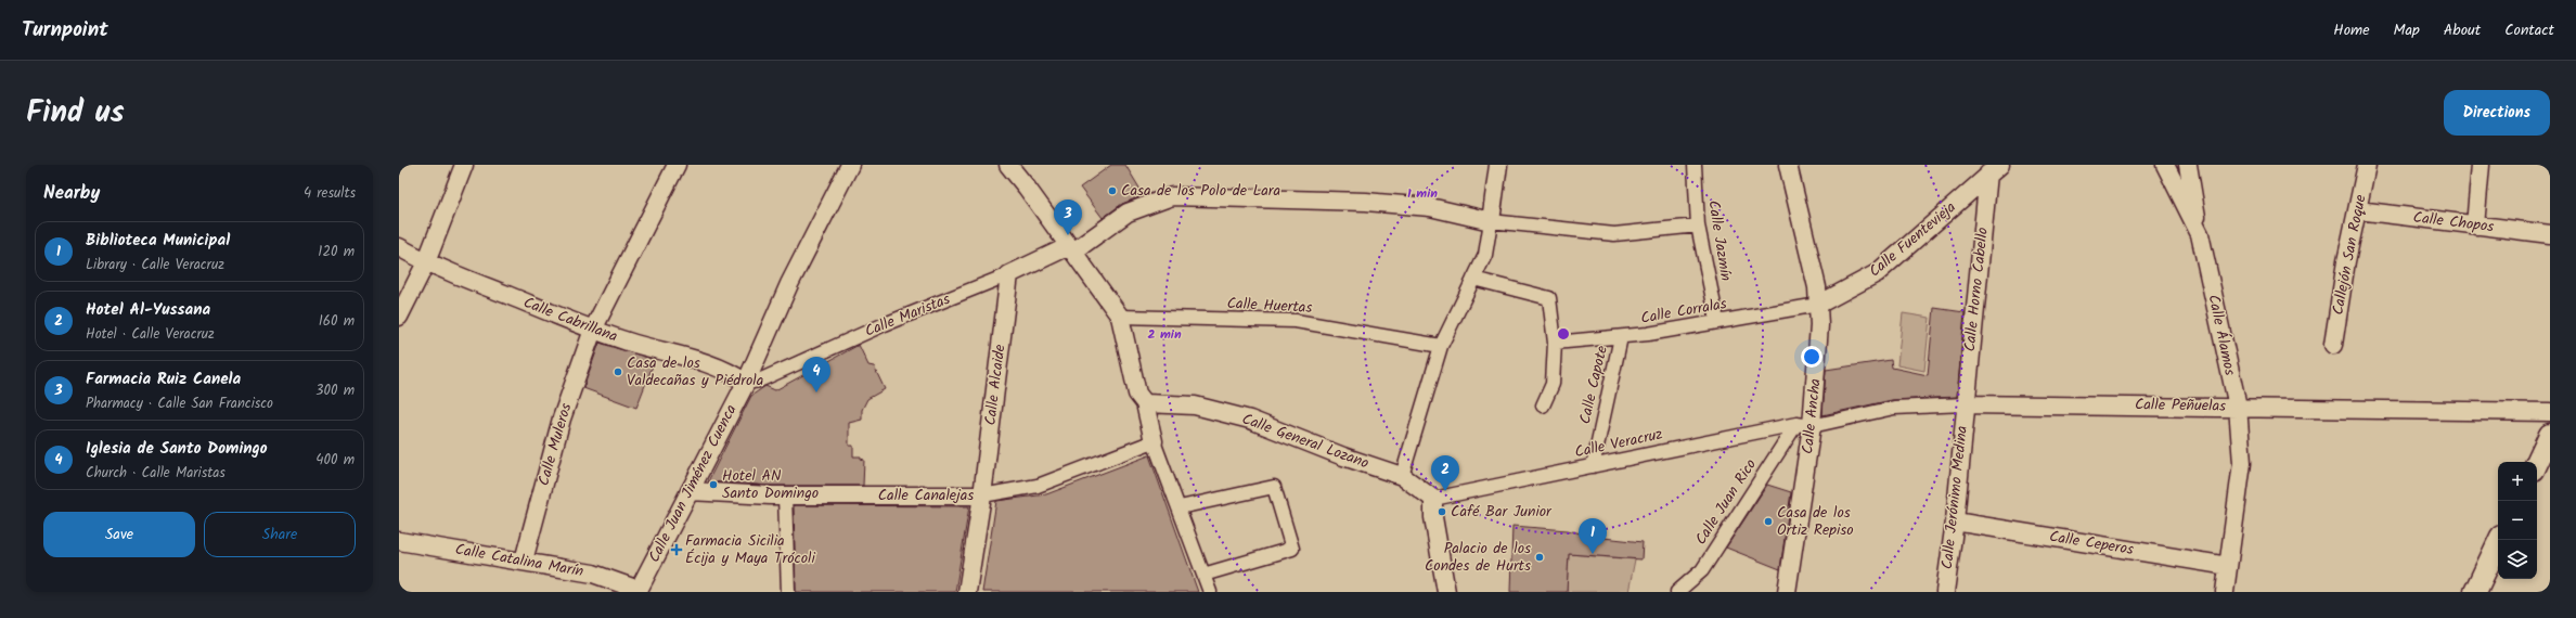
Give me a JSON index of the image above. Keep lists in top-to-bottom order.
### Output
{
  "streets": {
    "street": [
      "Calle Chopos",
      "Calle Fuentevieja",
      "Calle Jazmín",
      "Callejón San Roque",
      "Calle Horno Cabello",
      "Calle Huertas",
      "Calle Corralas",
      "Calle Maristas",
      "Calle Cabrillana",
      "Calle Álamos",
      "Calle Alcaide",
      "Calle Capote",
      "Calle Peñuelas",
      "Calle Ancha",
      "Calle General Lozano",
      "Calle Veracruz",
      "Calle Muleros",
      "Calle Juan Jiménez Cuenca",
      "Calle Canalejas",
      "Calle Jerónimo Medina",
      "Calle Juan Rico",
      "Calle Ceperos",
      "Calle Catalina Marín"
    ]
  },
  "crossings": [
    ["Calle Chopos", "Callejón San Roque"],
    ["Calle Fuentevieja", "Calle Horno Cabello"],
    ["Calle Fuentevieja", "Calle Corralas"],
    ["Calle Fuentevieja", "Calle Ancha"],
    ["Calle Jazmín", "Calle Corralas"],
    ["Calle Horno Cabello", "Calle Peñuelas"],
    ["Calle Horno Cabello", "Calle Jerónimo Medina"],
    ["Calle Corralas", "Calle Capote"],
    ["Calle Corralas", "Calle Ancha"],
    ["Calle Maristas", "Calle Cabrillana"],
    ["Calle Maristas", "Calle Alcaide"],
    ["Calle Maristas", "Calle Juan Jiménez Cuenca"],
    ["Calle Cabrillana", "Calle Muleros"],
    ["Calle Cabrillana", "Calle Juan Jiménez Cuenca"],
    ["Calle Álamos", "Calle Peñuelas"],
    ["Calle Álamos", "Calle Ceperos"],
    ["Calle Alcaide", "Calle Canalejas"],
    ["Calle Capote", "Calle Veracruz"],
    ["Calle Peñuelas", "Calle Ancha"],
    ["Calle Peñuelas", "Calle Veracruz"],
    ["Calle Peñuelas", "Calle Jerónimo Medina"],
    ["Calle Peñuelas", "Calle Juan Rico"],
    ["Calle Ancha", "Calle Veracruz"],
    ["Calle Ancha", "Calle Juan Rico"],
    ["Calle General Lozano", "Calle Veracruz"],
    ["Calle Veracruz", "Calle Juan Rico"],
    ["Calle Muleros", "Calle Catalina Marín"],
    ["Calle Juan Jiménez Cuenca", "Calle Canalejas"],
    ["Calle Juan Jiménez Cuenca", "Calle Catalina Marín"],
    ["Calle Jerónimo Medina", "Calle Ceperos"]
  ],
  "places": {
    "other": [
      "Casa de los Polo de Lara",
      "Casa de los Valdecañas y Piédrola",
      "Hotel AN Santo Domingo",
      "Café Bar Junior",
      "Casa de los Ortiz Repiso",
      "Palacio de los Condes de Hurts"
    ],
    "health": ["Farmacia Sicilia Écija y Maya Trócoli"]
  },
  "page": {
    "header": "Turnpoint",
    "nav": [
      "Home",
      "Map",
      "About",
      "Contact"
    ],
    "title": "Find us",
    "buttons": [
      "Directions",
      ["Save", "Share"]
    ],
    "heading": ["Nearby", "4 results"],
    "pins": [
      "3",
      "4",
      "2",
      "1"
    ],
    "list": [
      {
        "mark": "1",
        "name": "Biblioteca Municipal",
        "note": "Library · Calle Veracruz",
        "value": "120 m"
      },
      {
        "mark": "2",
        "name": "Hotel Al-Yussana",
        "note": "Hotel · Calle Veracruz",
        "value": "160 m"
      },
      {
        "mark": "3",
        "name": "Farmacia Ruiz Canela",
        "note": "Pharmacy · Calle San Francisco",
        "value": "300 m"
      },
      {
        "mark": "4",
        "name": "Iglesia de Santo Domingo",
        "note": "Church · Calle Maristas",
        "value": "400 m"
      }
    ],
    "map_buttons": ["+", "−"]
  },
  "rings": ["1 min", "2 min"]
}
